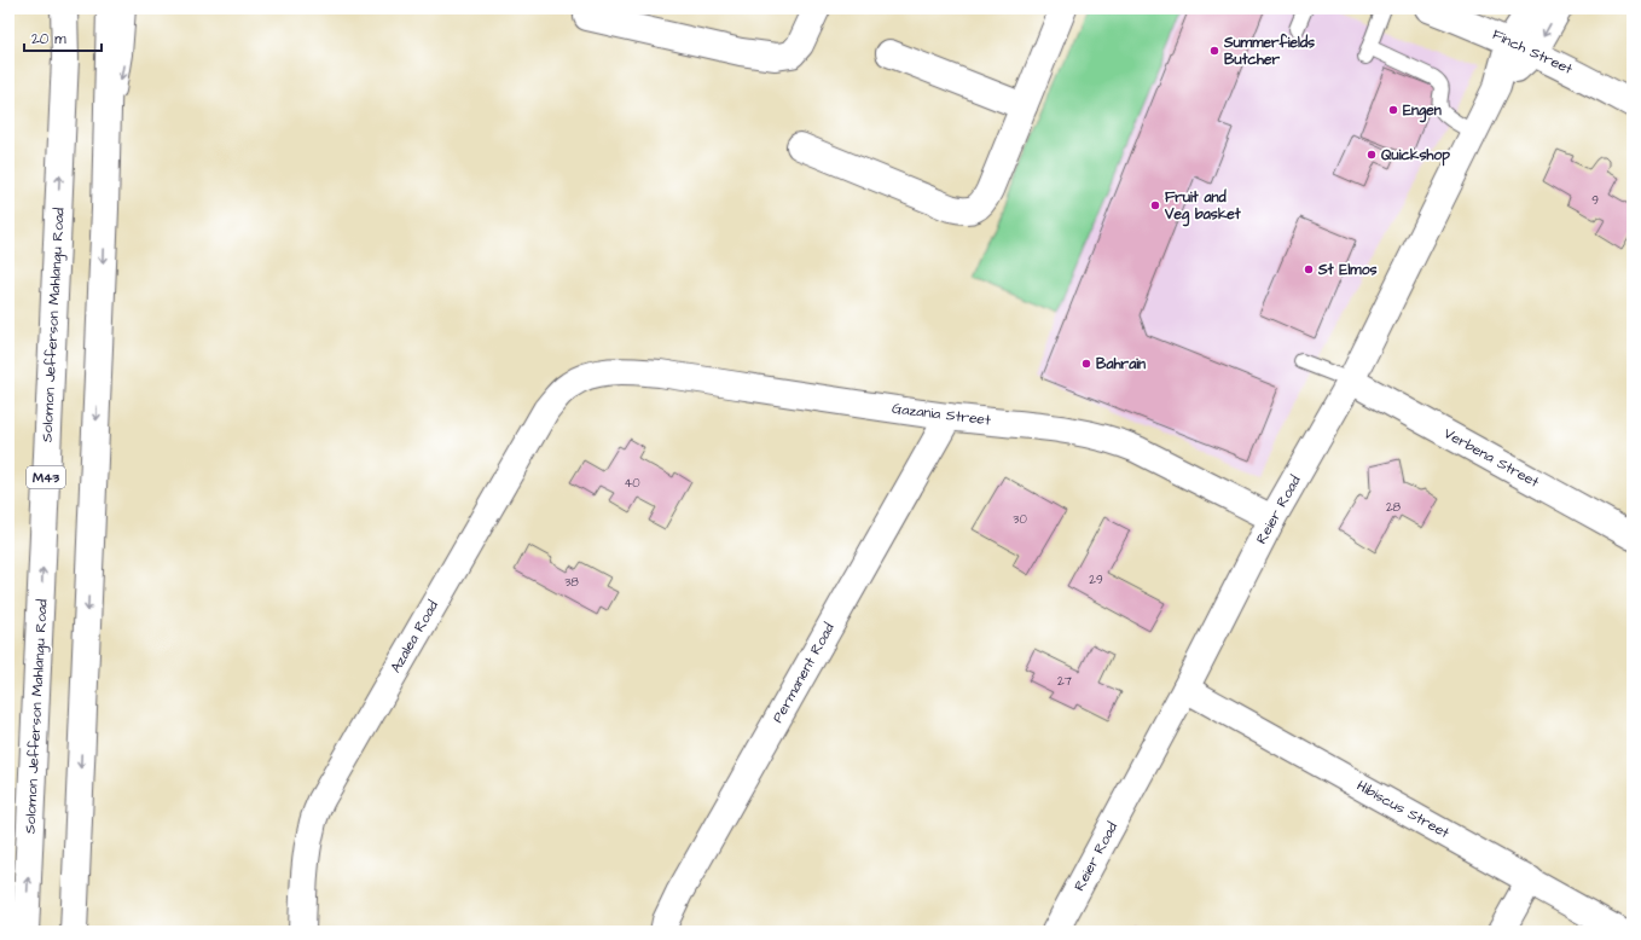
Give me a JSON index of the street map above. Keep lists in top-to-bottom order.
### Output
{
  "streets": {
    "street": [
      "Finch Street",
      "Solomon Jefferson Mahlangu Road",
      "Gazania Street",
      "Verbena Street",
      "M43",
      "Reier Road",
      "Azalea Road",
      "Permanent Road",
      "Hibiscus Street"
    ]
  },
  "crossings": [
    ["Finch Street", "Reier Road"],
    ["Gazania Street", "Reier Road"],
    ["Gazania Street", "Azalea Road"],
    ["Gazania Street", "Permanent Road"],
    ["Verbena Street", "Reier Road"],
    ["Reier Road", "Hibiscus Street"]
  ],
  "places": [
    "Summerfields Butcher",
    "Engen",
    "Quickshop",
    "Fruit and Veg basket",
    "St Elmos",
    "Bahrain"
  ],
  "house_numbers": [
    "9",
    "40",
    "28",
    "30",
    "29",
    "38",
    "27"
  ],
  "scale_bar": "20 m"
}
